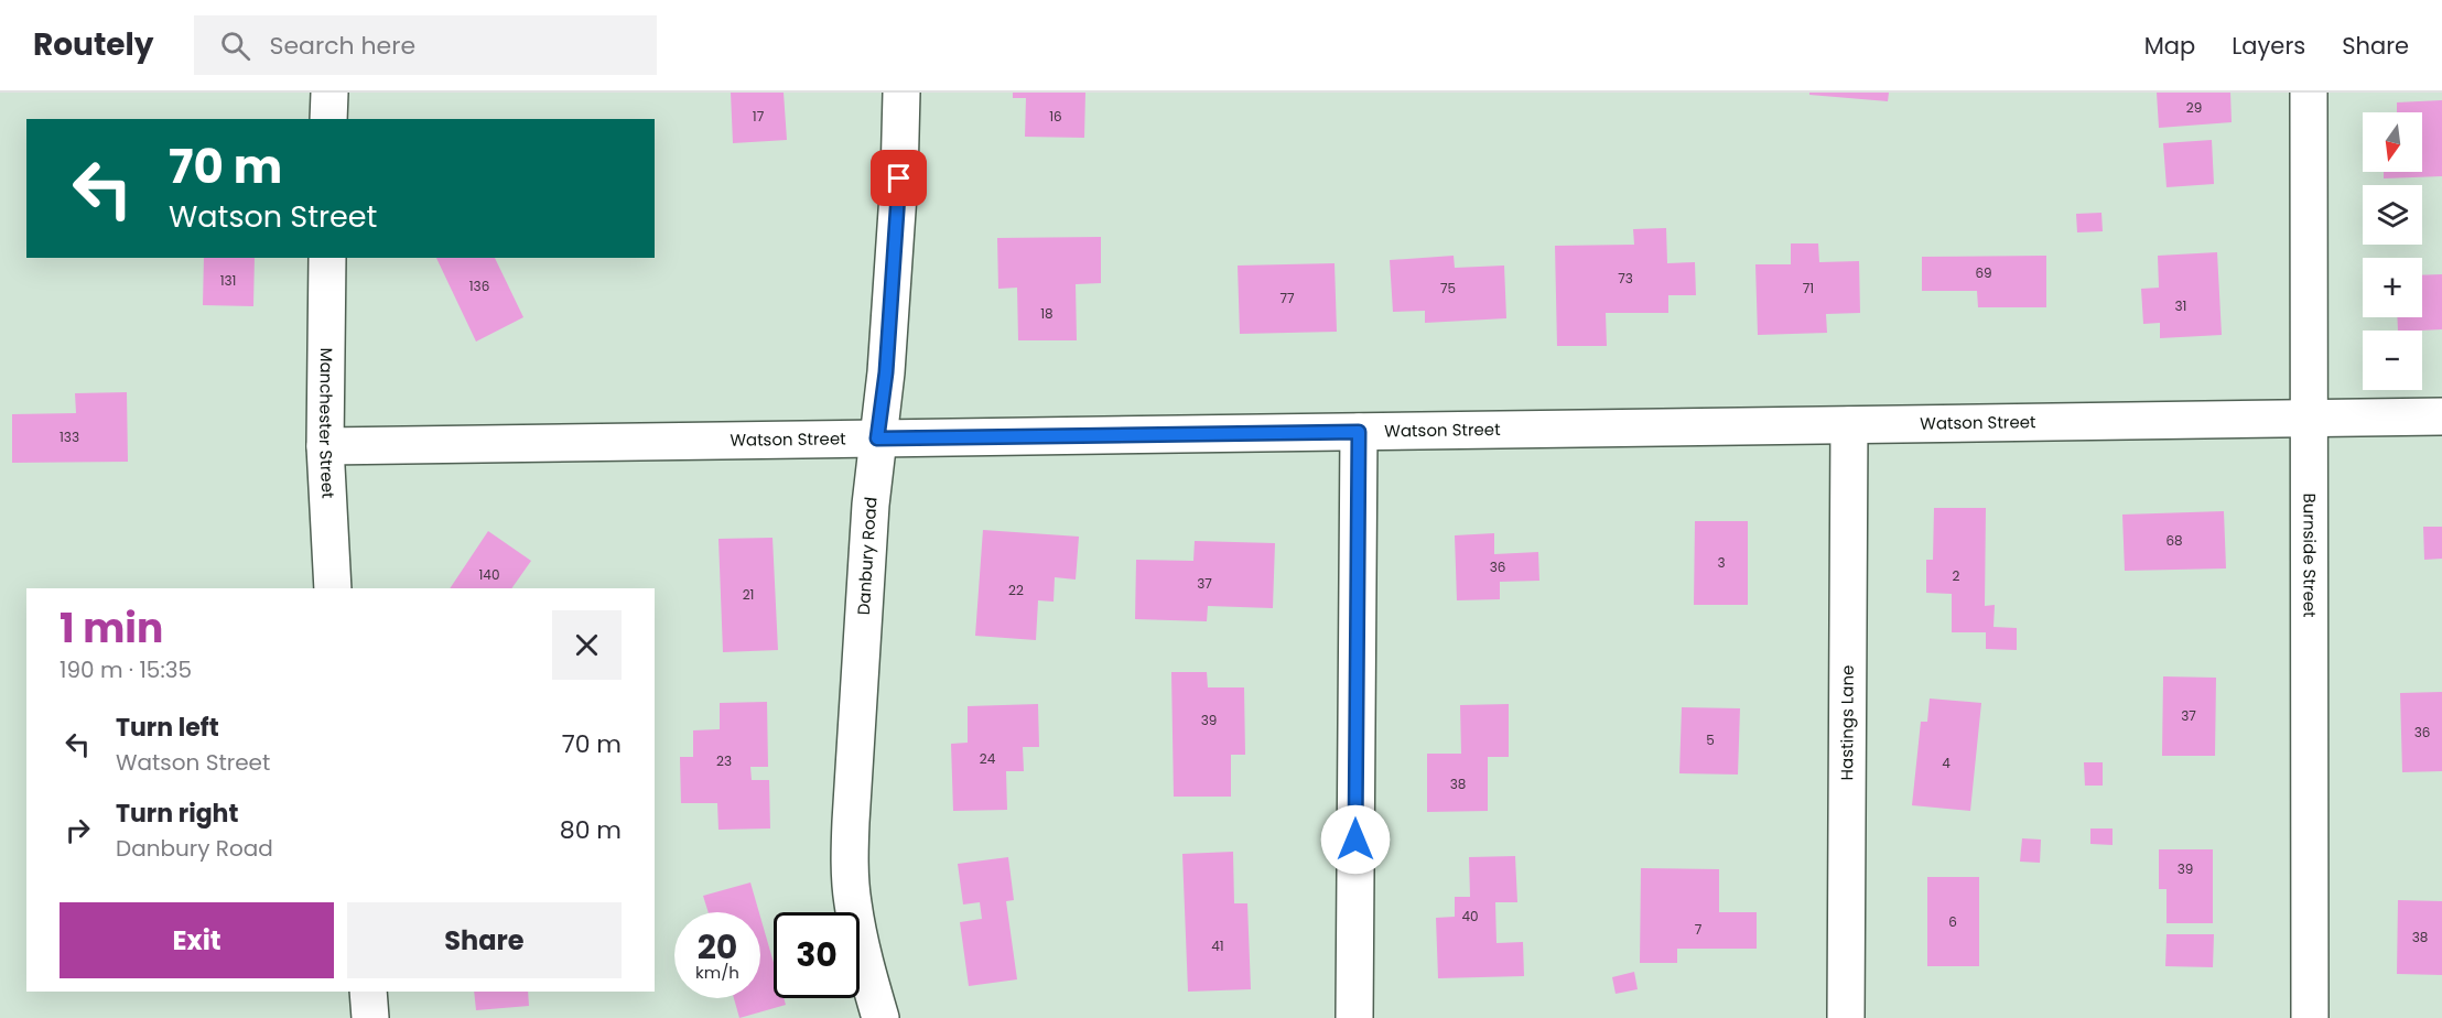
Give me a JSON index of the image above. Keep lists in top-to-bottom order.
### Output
{
  "streets": {
    "street": [
      "Manchester Street",
      "Watson Street",
      "Burnside Street",
      "Danbury Road",
      "Hastings Lane"
    ]
  },
  "crossings": [
    ["Manchester Street", "Watson Street"],
    ["Watson Street", "Burnside Street"],
    ["Watson Street", "Danbury Road"],
    ["Watson Street", "Hastings Lane"]
  ],
  "house_numbers": [
    "29",
    "17",
    "16",
    "69",
    "73",
    "131",
    "136",
    "75",
    "71",
    "77",
    "31",
    "18",
    "133",
    "68",
    "3",
    "36",
    "140",
    "2",
    "37",
    "22",
    "21",
    "37",
    "39",
    "36",
    "5",
    "24",
    "23",
    "4",
    "38",
    "39",
    "40",
    "6",
    "7",
    "38",
    "41"
  ],
  "north": "bottom",
  "page": {
    "header": "Routely",
    "search": "Search here",
    "nav": ["Map", "Layers", "Share"],
    "map_buttons": ["+", "−"],
    "turn": ["70 m", "Watson Street"],
    "heading": ["1 min", "190 m · 15:35"],
    "list": [
      {
        "name": "Turn left",
        "note": "Watson Street",
        "value": "70 m"
      },
      {
        "name": "Turn right",
        "note": "Danbury Road",
        "value": "80 m"
      }
    ],
    "buttons": ["Exit", "Share"],
    "speed": "20 km/h",
    "limit": "30"
  }
}
